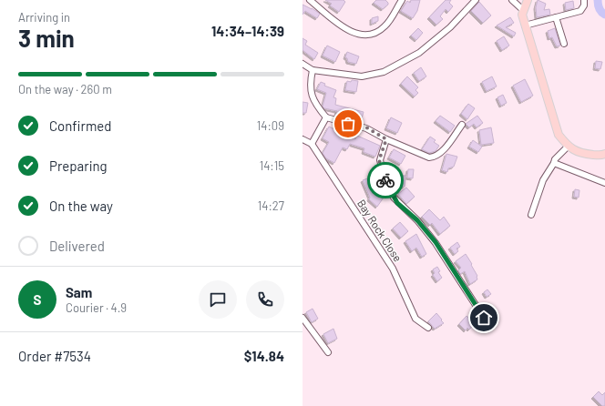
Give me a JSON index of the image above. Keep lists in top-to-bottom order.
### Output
{
  "streets": {
    "street": ["Bay Rock Close"]
  },
  "page": {
    "heading": ["3 min", "Arriving in", "14:34–14:39"],
    "panel": [
      "Sam",
      "Courier · 4.9",
      "Order #7534",
      "$14.84"
    ],
    "bar": "On the way · 260 m",
    "list": [
      ["Confirmed", "14:09"],
      ["Preparing", "14:15"],
      ["On the way", "14:27"],
      "Delivered"
    ],
    "round": "S"
  }
}
